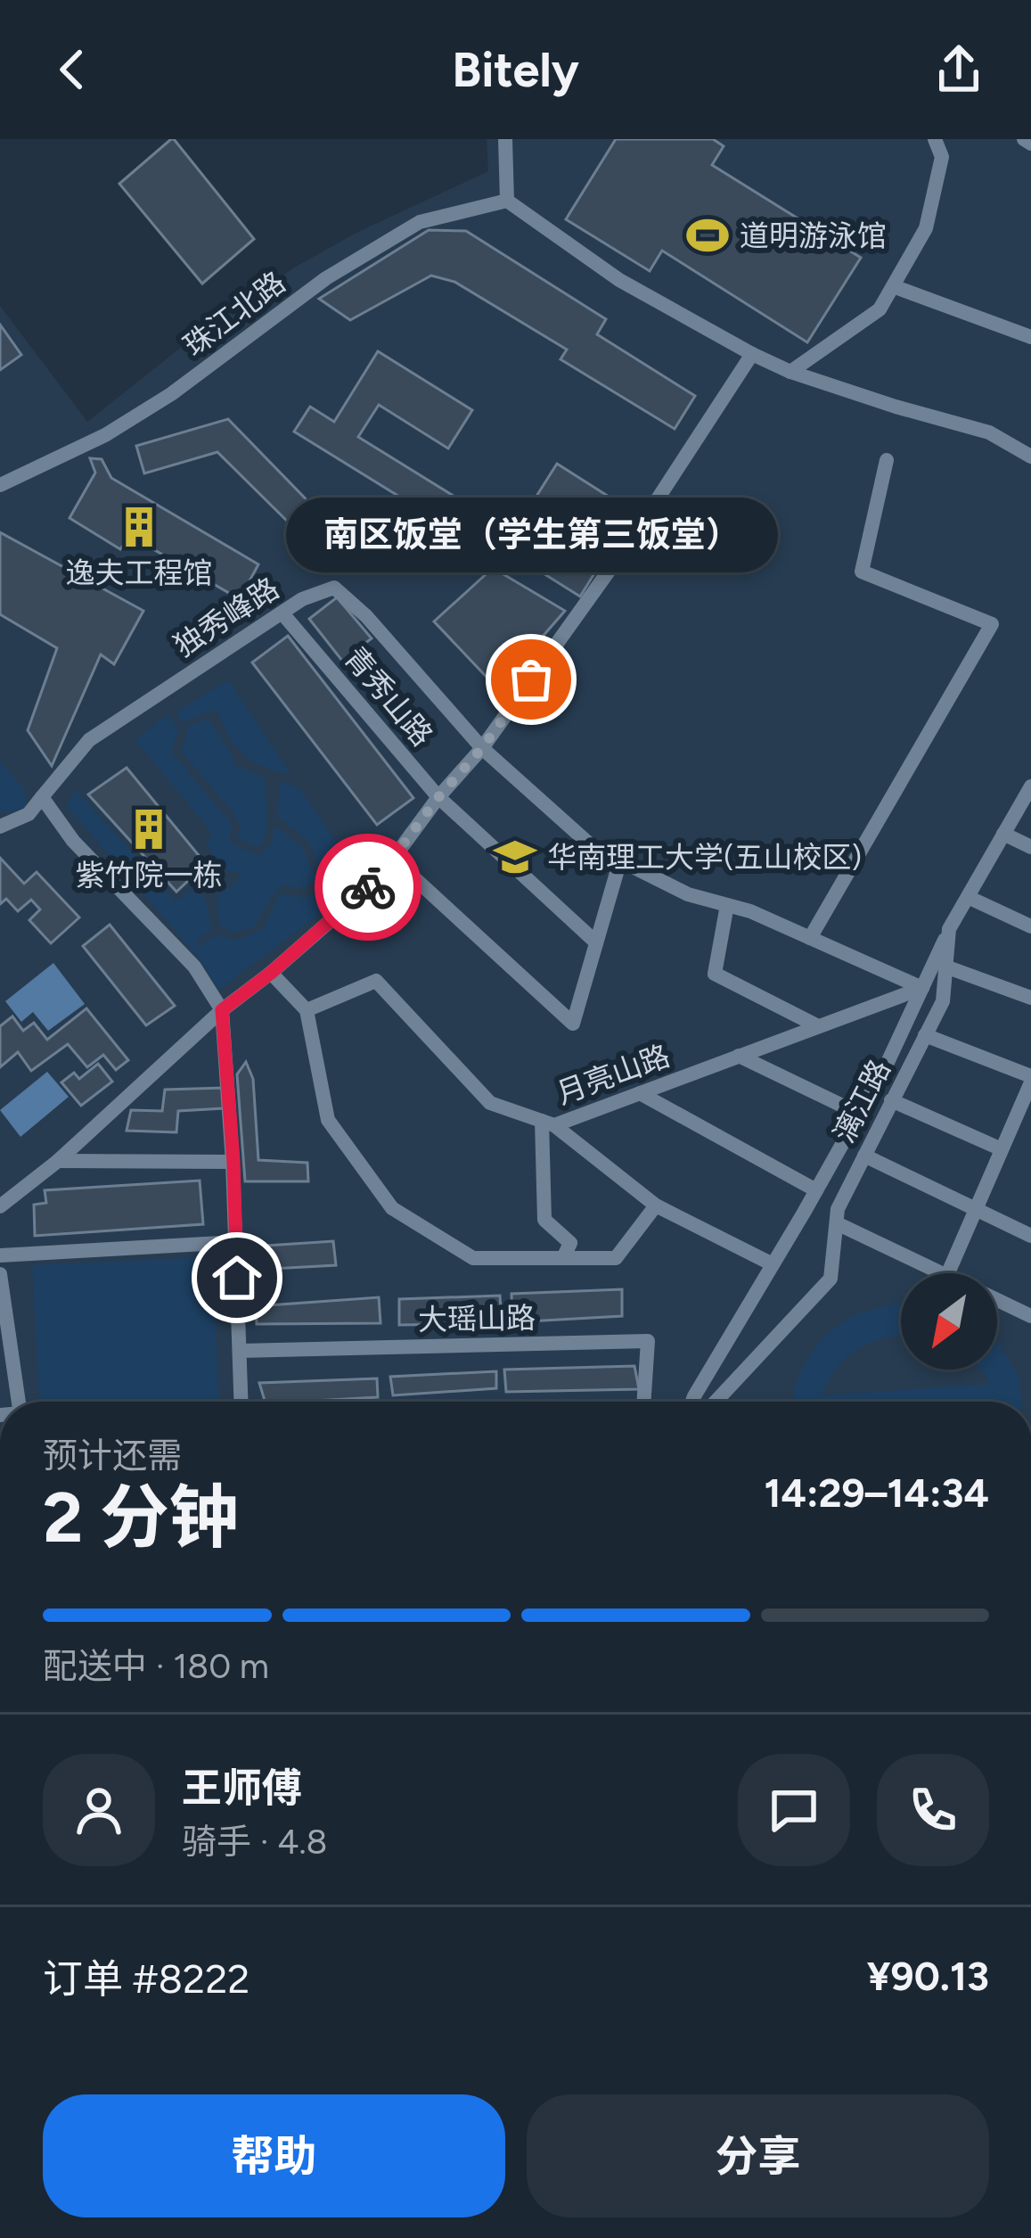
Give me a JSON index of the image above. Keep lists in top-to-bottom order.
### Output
{
  "streets": {
    "street": [
      "珠江北路",
      "独秀峰路",
      "青秀山路",
      "月亮山路",
      "漓江路",
      "大瑶山路"
    ]
  },
  "crossings": [
    ["独秀峰路", "青秀山路"],
    ["独秀峰路", "月亮山路"]
  ],
  "places": {
    "sports": ["道明游泳馆"],
    "building": ["逸夫工程馆", "紫竹院一栋"],
    "other": ["南区饭堂（学生第三饭堂）"],
    "school or university": ["华南理工大学(五山校区)"]
  },
  "north": "bottom left",
  "page": {
    "header": "Bitely",
    "bubble": "南区饭堂（学生第三饭堂）",
    "heading": ["2 分钟", "预计还需", "14:29–14:34"],
    "panel": [
      "王师傅",
      "骑手 · 4.8",
      "订单 #8222",
      "¥90.13"
    ],
    "bar": "配送中 · 180 m",
    "buttons": ["帮助", "分享"]
  }
}
